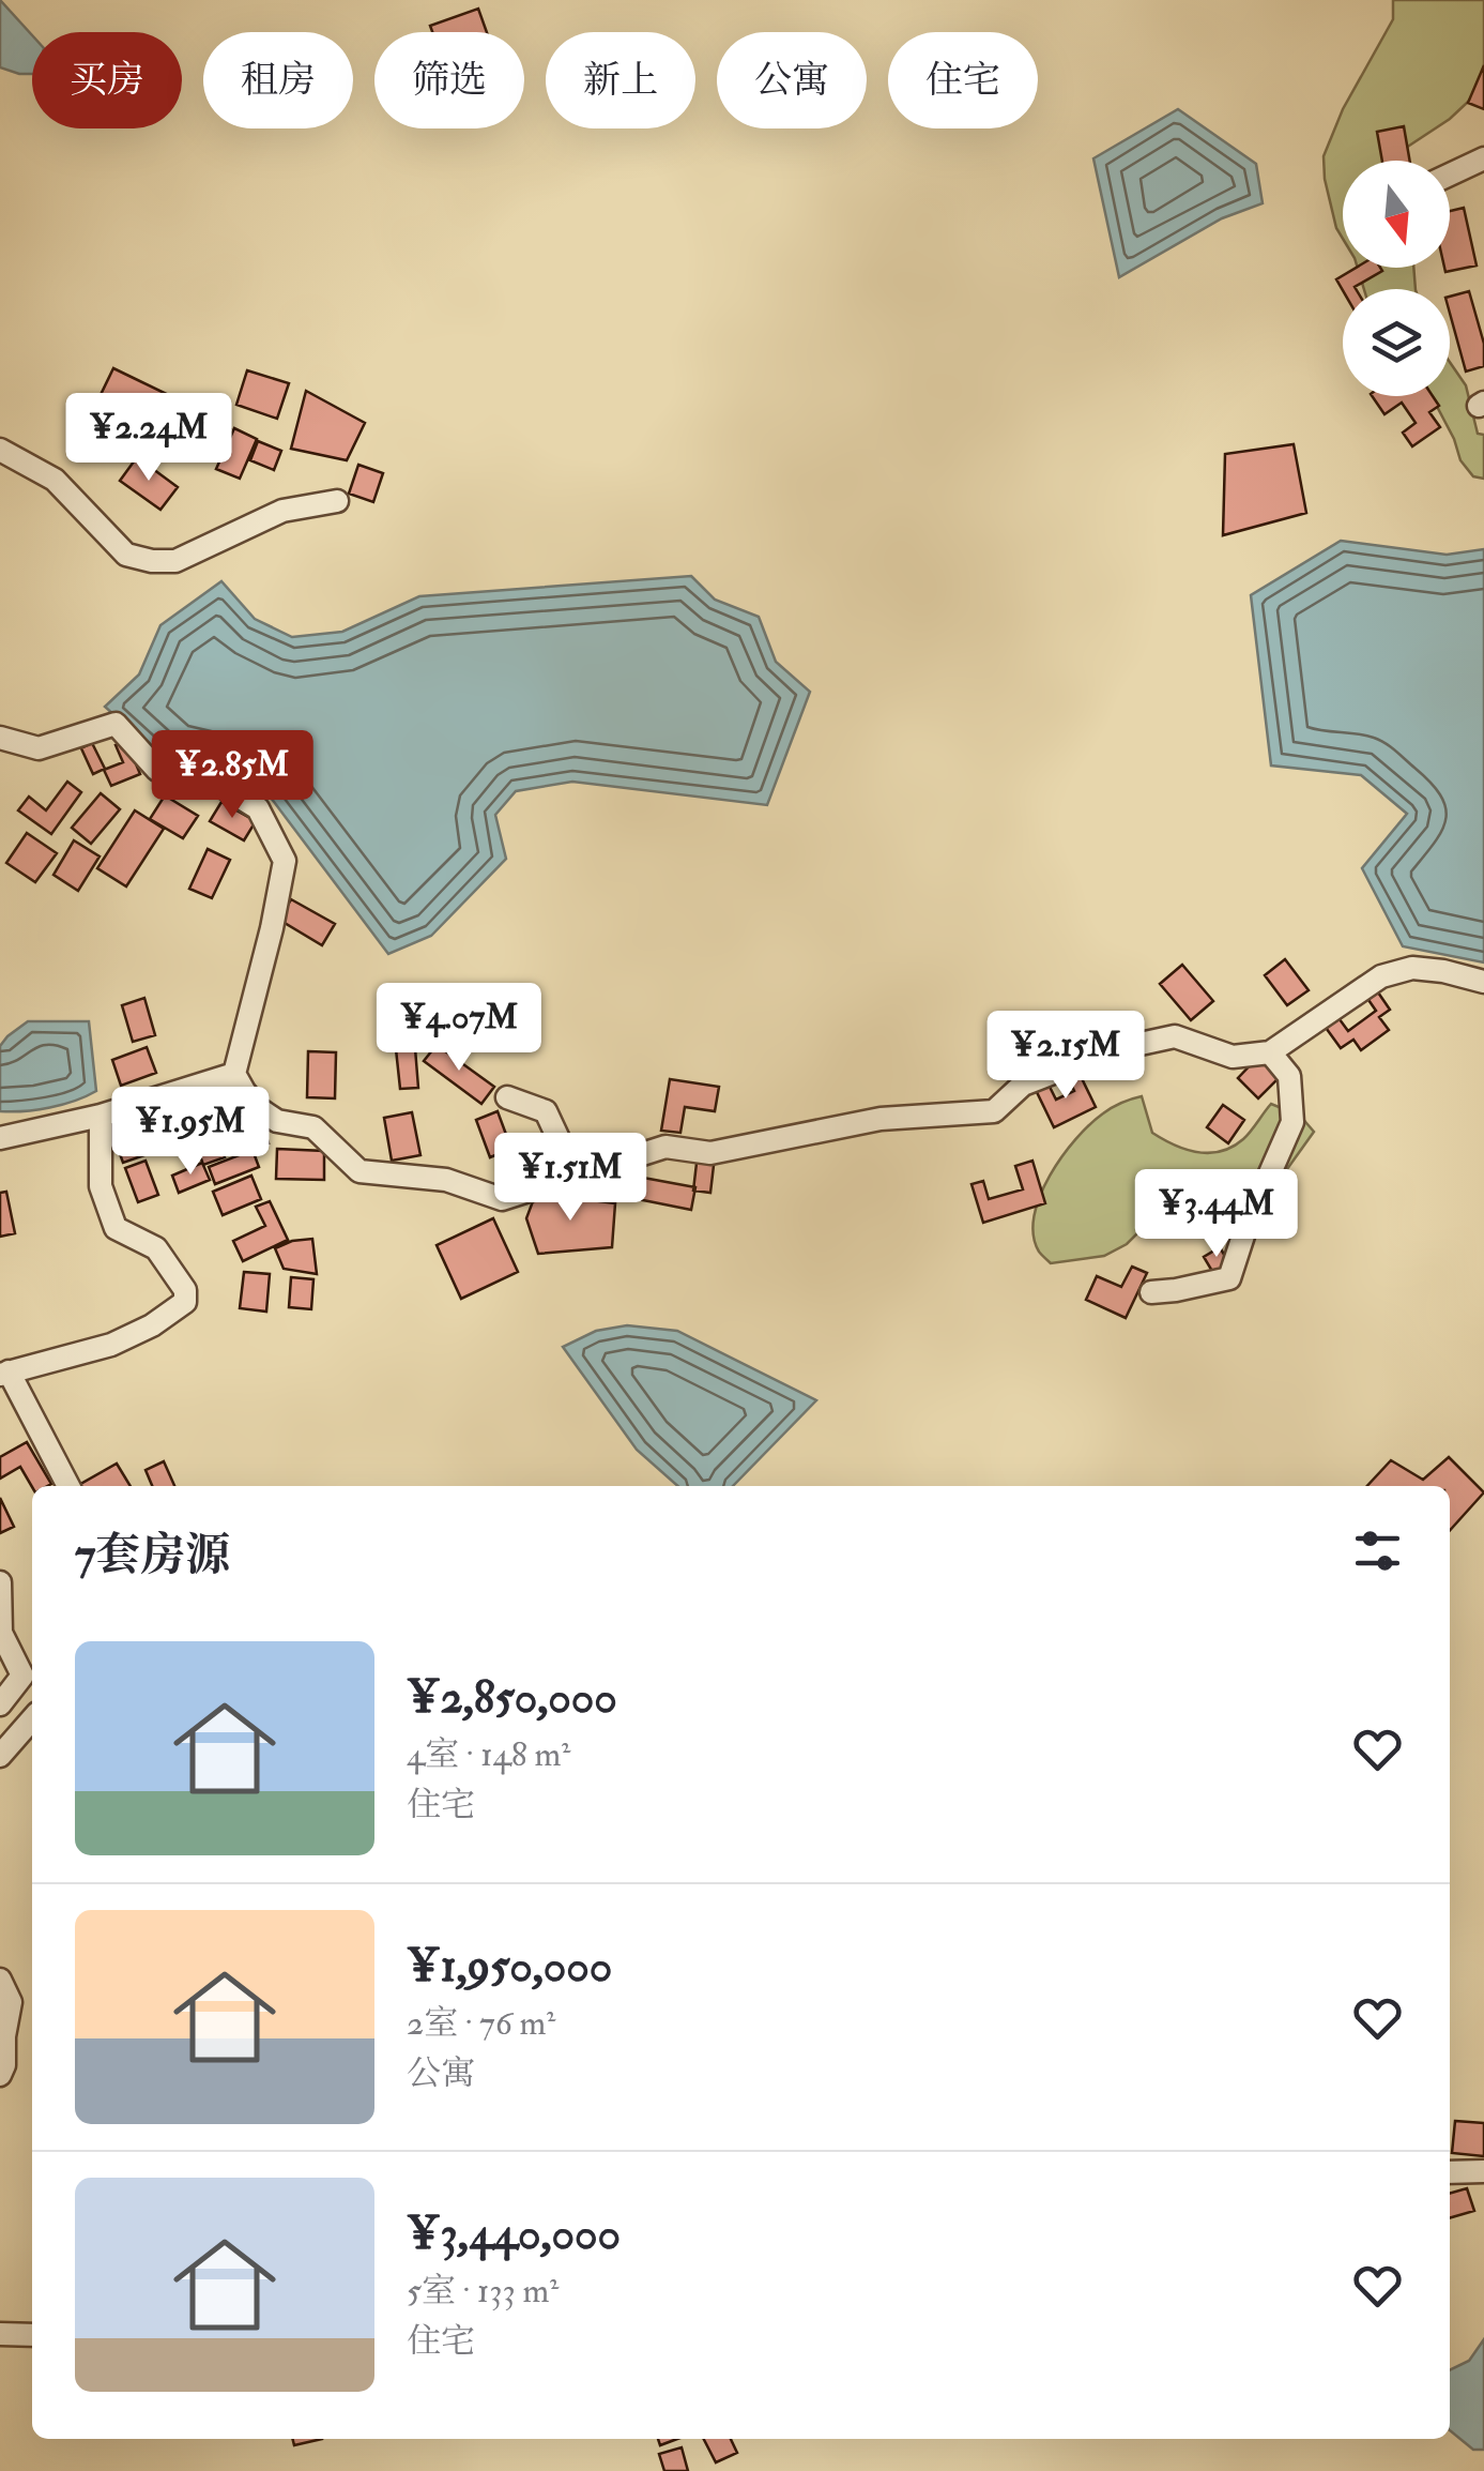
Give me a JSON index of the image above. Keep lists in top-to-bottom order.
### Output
{
  "north": "bottom",
  "page": {
    "chip": [
      "买房",
      "租房",
      "筛选",
      "新上",
      "公寓",
      "住宅"
    ],
    "price": [
      "¥2.24M",
      "¥2.85M",
      "¥4.07M",
      "¥2.15M",
      "¥1.95M",
      "¥1.51M",
      "¥3.44M"
    ],
    "heading": "7套房源",
    "list": [
      {
        "name": "¥2,850,000",
        "note": "4室 · 148 m² · 住宅"
      },
      {
        "name": "¥1,950,000",
        "note": "2室 · 76 m² · 公寓"
      },
      {
        "name": "¥3,440,000",
        "note": "5室 · 133 m² · 住宅"
      }
    ]
  }
}
